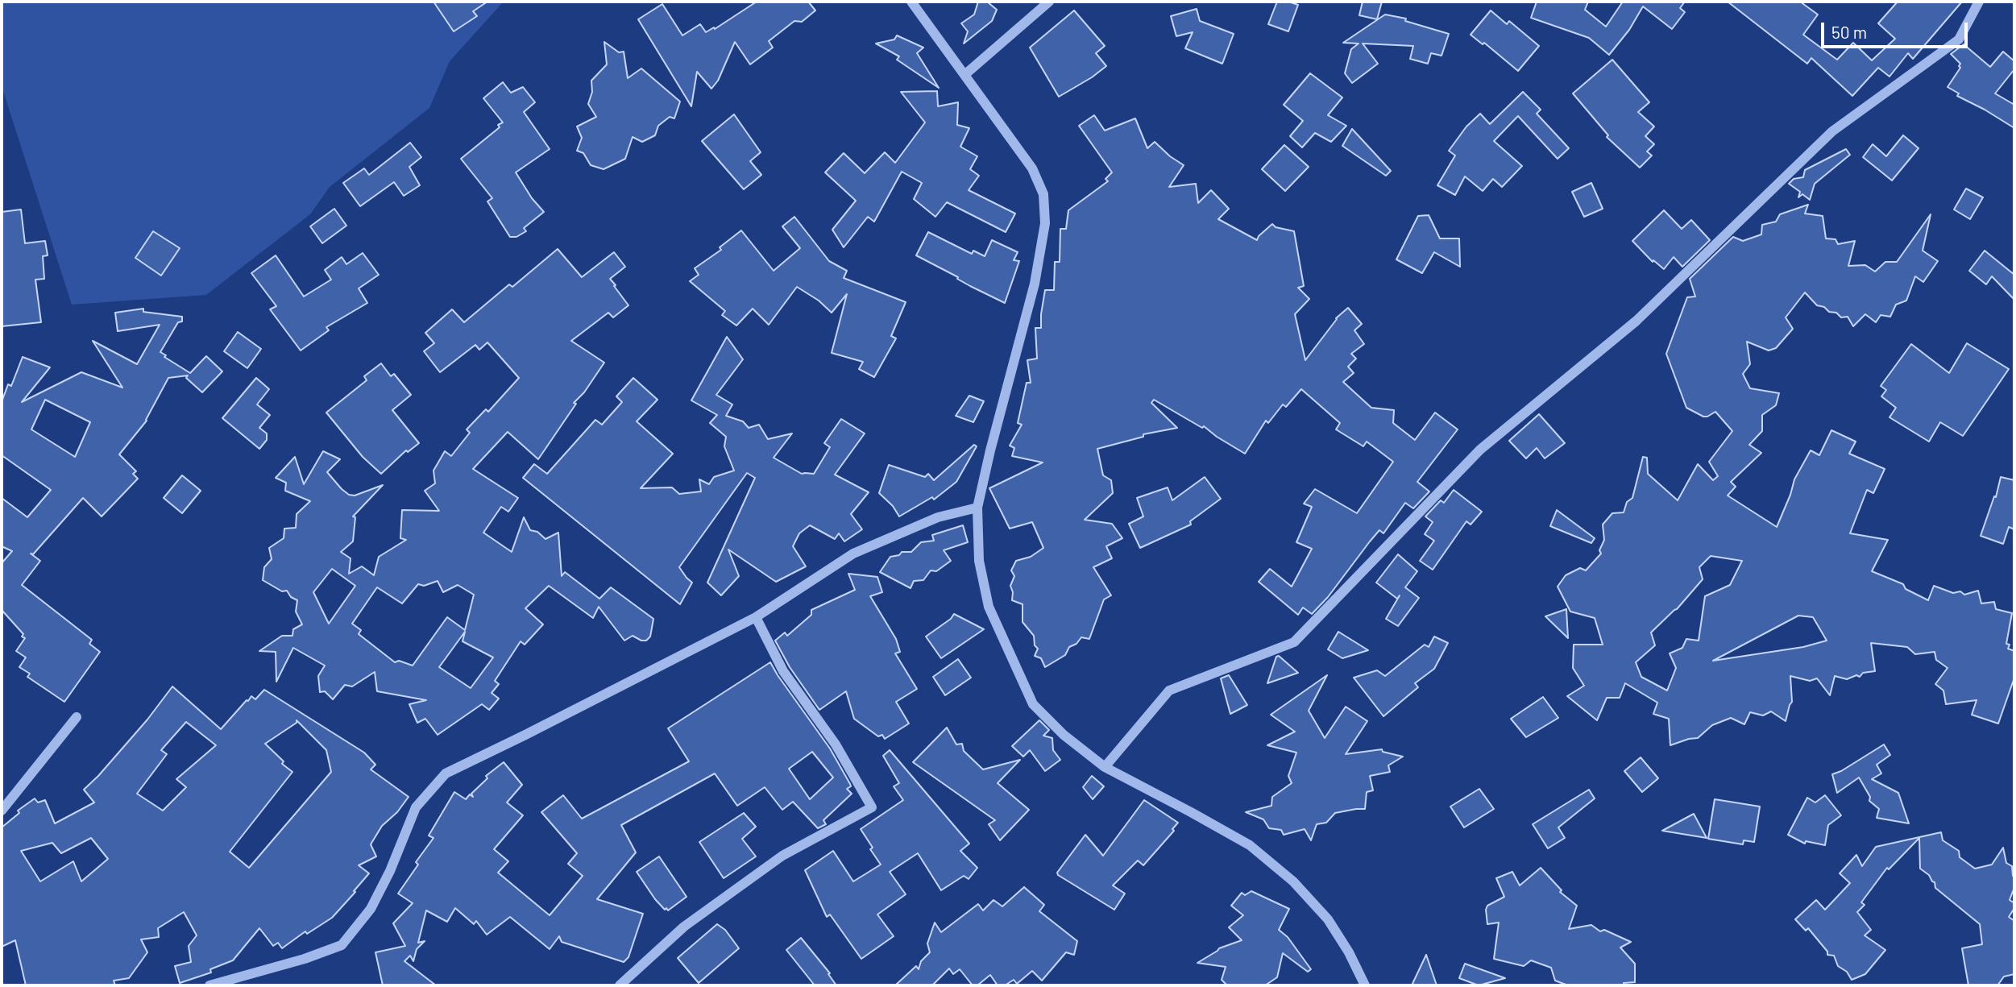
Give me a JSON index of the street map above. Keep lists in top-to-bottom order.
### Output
{
  "scale_bar": "50 m"
}
